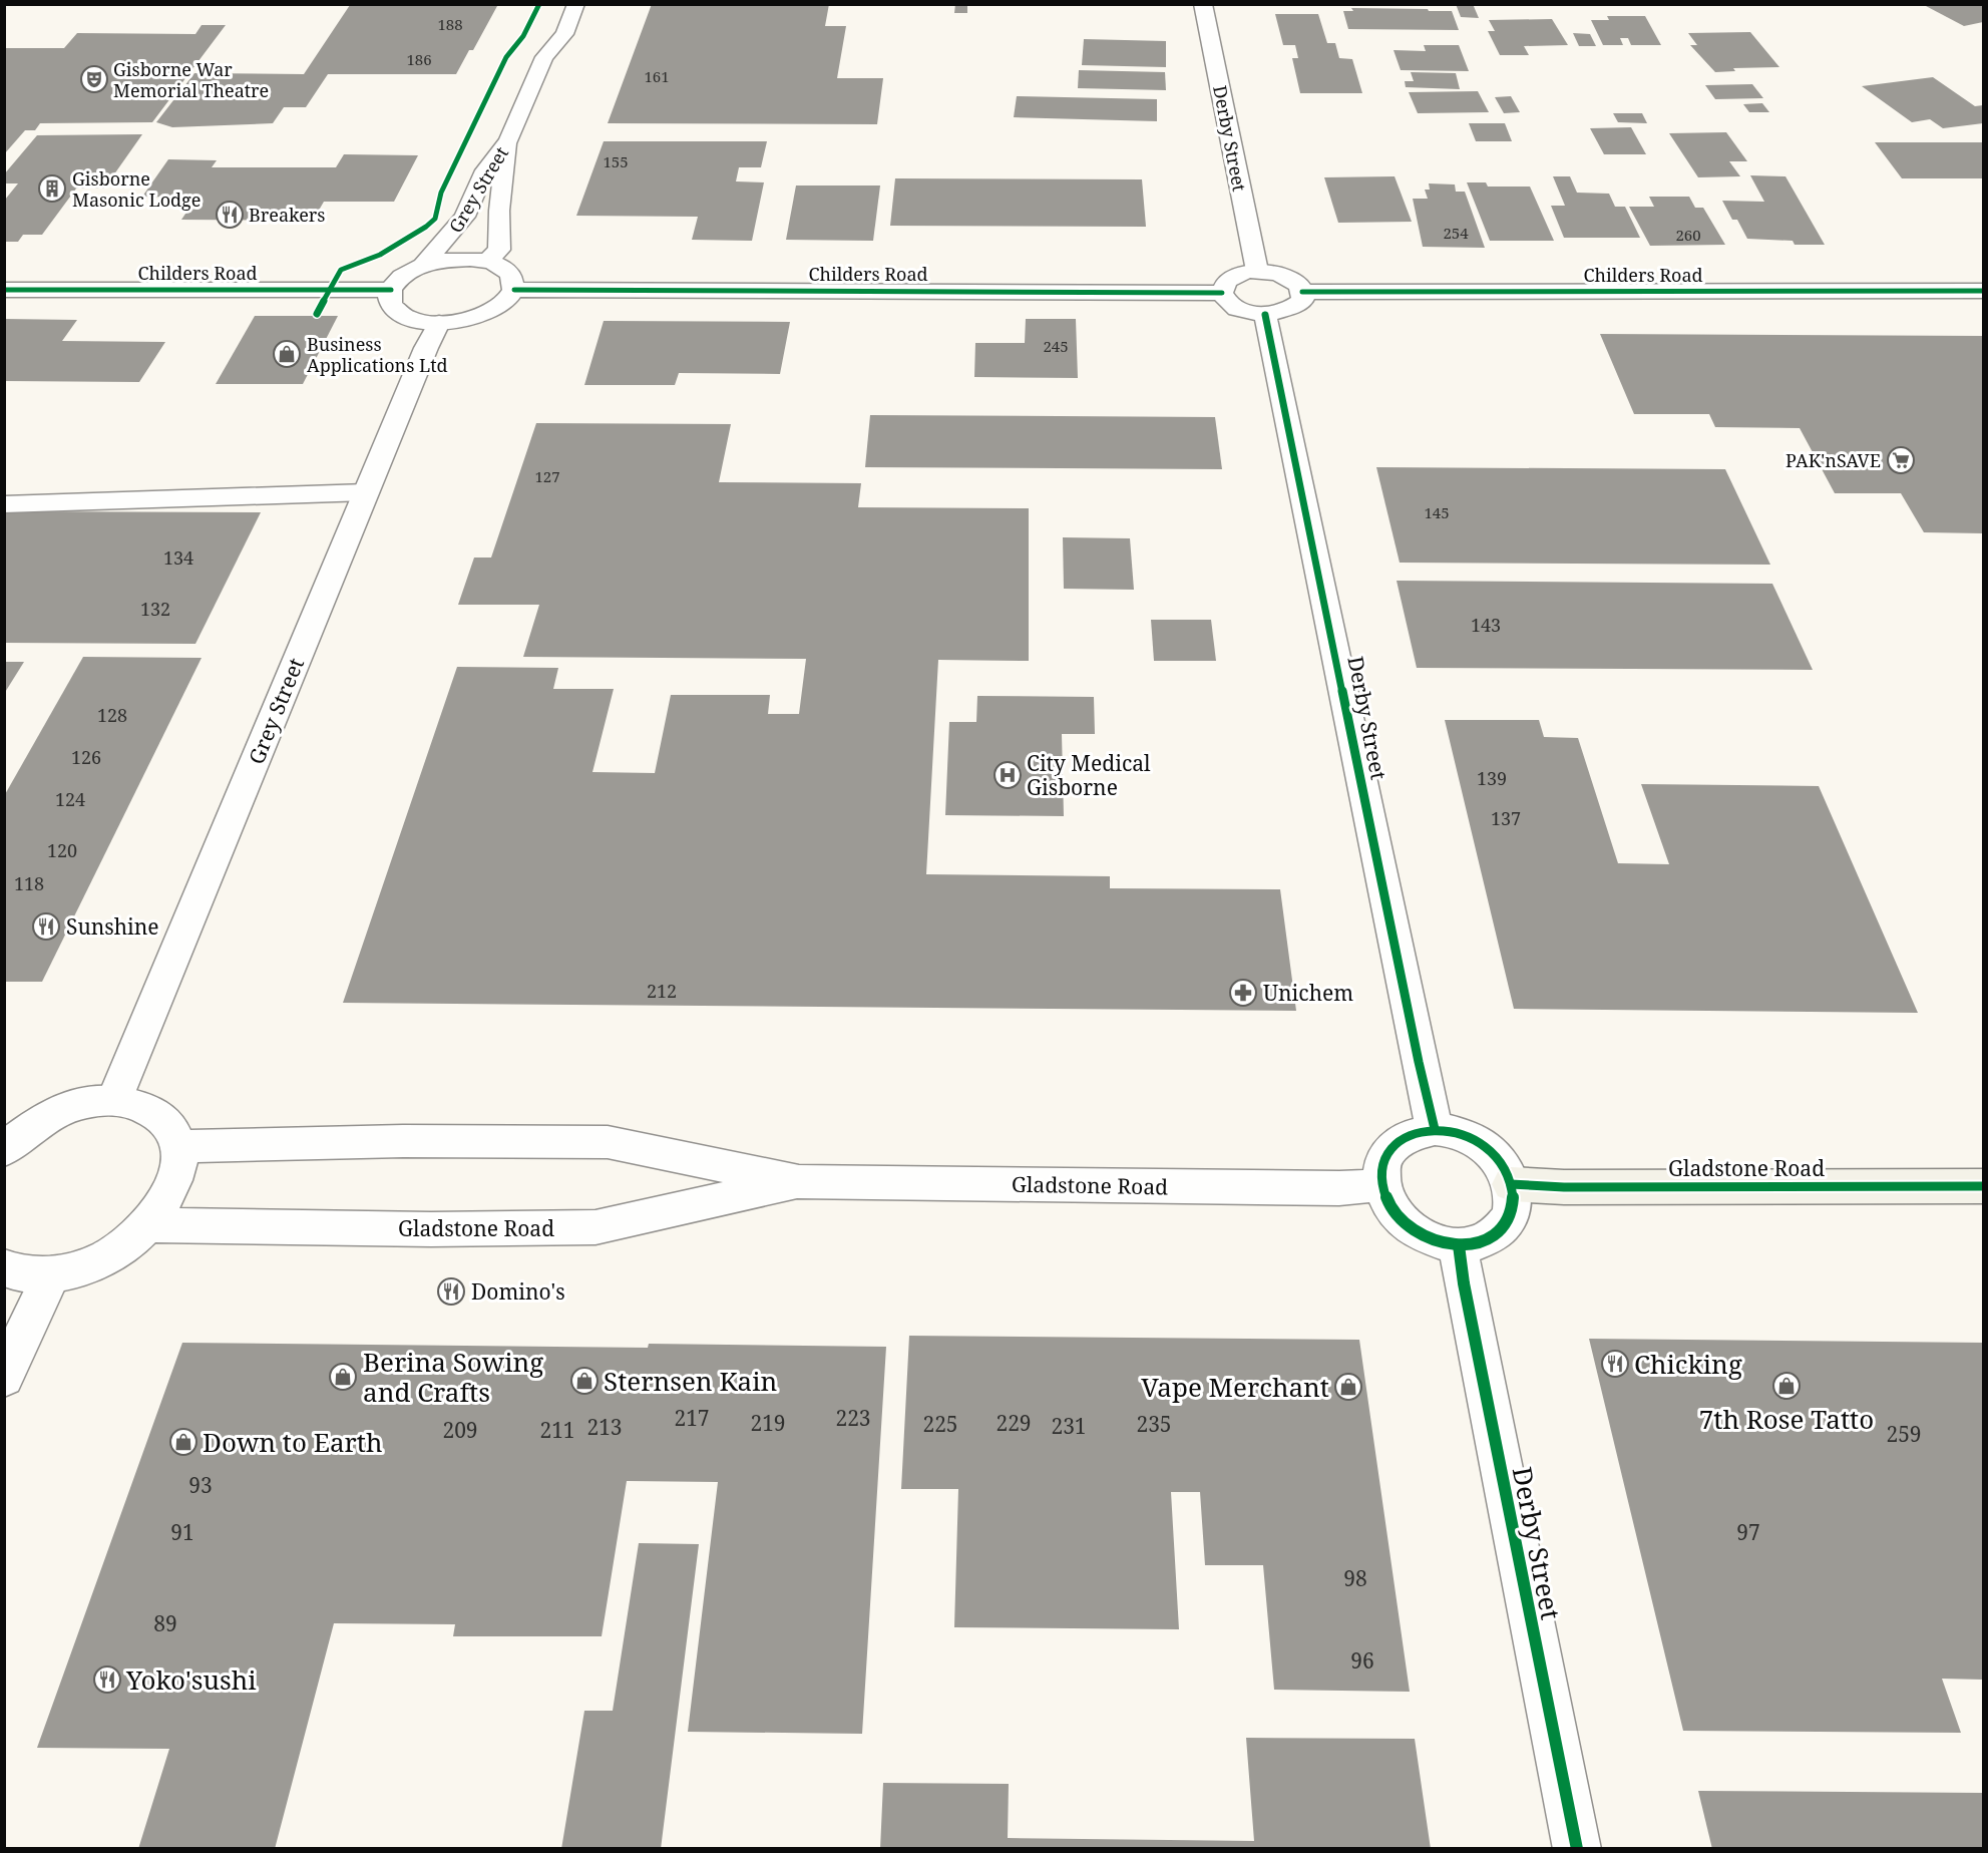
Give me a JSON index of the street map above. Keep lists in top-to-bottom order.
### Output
{
  "streets": {
    "main road": ["Gladstone Road"],
    "street": ["Derby Street", "Grey Street", "Childers Road"]
  },
  "crossings": [
    ["Derby Street", "Gladstone Road"]
  ],
  "places": {
    "theatre": ["Gisborne War Memorial Theatre"],
    "building": ["Gisborne Masonic Lodge"],
    "restaurant": [
      "Breakers",
      "Sunshine",
      "Domino's",
      "Chicking",
      "Yoko'sushi"
    ],
    "shop": [
      "Business Applications Ltd",
      "Berina Sowing and Crafts",
      "Sternsen Kain",
      "7th Rose Tatto",
      "Vape Merchant",
      "Down to Earth"
    ],
    "supermarket": ["PAK'nSAVE"],
    "hospital": ["City Medical Gisborne"],
    "pharmacy": ["Unichem"]
  },
  "house_numbers": [
    "188",
    "186",
    "161",
    "155",
    "254",
    "260",
    "245",
    "127",
    "145",
    "134",
    "132",
    "143",
    "128",
    "126",
    "139",
    "124",
    "137",
    "120",
    "118",
    "212",
    "217",
    "223",
    "219",
    "229",
    "225",
    "235",
    "231",
    "213",
    "209",
    "211",
    "259",
    "93",
    "91",
    "97",
    "98",
    "89",
    "96"
  ]
}
